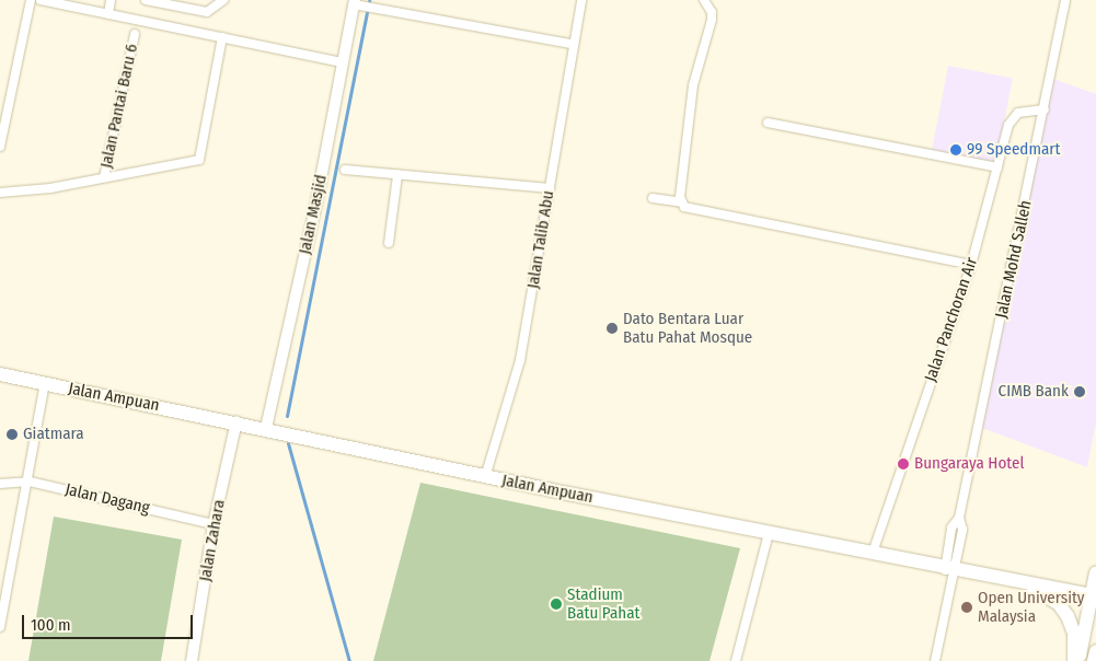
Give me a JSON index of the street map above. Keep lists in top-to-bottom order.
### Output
{
  "streets": {
    "main road": ["Jalan Ampuan"],
    "street": [
      "Jalan Pantai Baru 6",
      "Jalan Masjid",
      "Jalan Talib Abu",
      "Jalan Mohd Salleh",
      "Jalan Panchoran Air",
      "Jalan Dagang",
      "Jalan Zahara"
    ]
  },
  "crossings": [
    ["Jalan Masjid", "Jalan Ampuan"],
    ["Jalan Talib Abu", "Jalan Ampuan"],
    ["Jalan Mohd Salleh", "Jalan Panchoran Air"],
    ["Jalan Panchoran Air", "Jalan Ampuan"],
    ["Jalan Ampuan", "Jalan Zahara"],
    ["Jalan Dagang", "Jalan Zahara"]
  ],
  "places": [
    "99 Speedmart",
    "Dato Bentara Luar Batu Pahat Mosque",
    "CIMB Bank",
    "Giatmara",
    "Bungaraya Hotel",
    "Stadium Batu Pahat",
    "Open University Malaysia"
  ],
  "scale_bar": "100 m"
}
